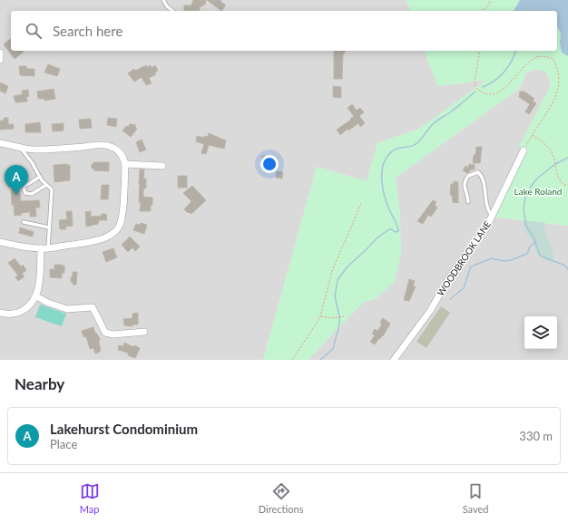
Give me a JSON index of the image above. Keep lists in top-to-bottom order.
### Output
{
  "streets": {
    "street": ["WOODBROOK LANE"]
  },
  "parks": ["Lake Roland"],
  "page": {
    "search": "Search here",
    "pins": "A",
    "heading": "Nearby",
    "list": [
      {
        "mark": "A",
        "name": "Lakehurst Condominium",
        "note": "Place",
        "value": "330 m"
      }
    ],
    "nav": ["Map", "Directions", "Saved"]
  }
}
